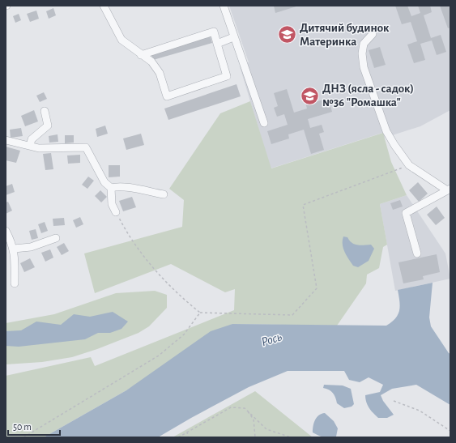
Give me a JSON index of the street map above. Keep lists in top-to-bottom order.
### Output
{
  "water": ["Рось"],
  "places": {
    "school or university": ["Дитячий будинок Материнка", "ДНЗ (ясла - садок) №36 \"Ромашка\""]
  },
  "scale_bar": "50 m"
}
